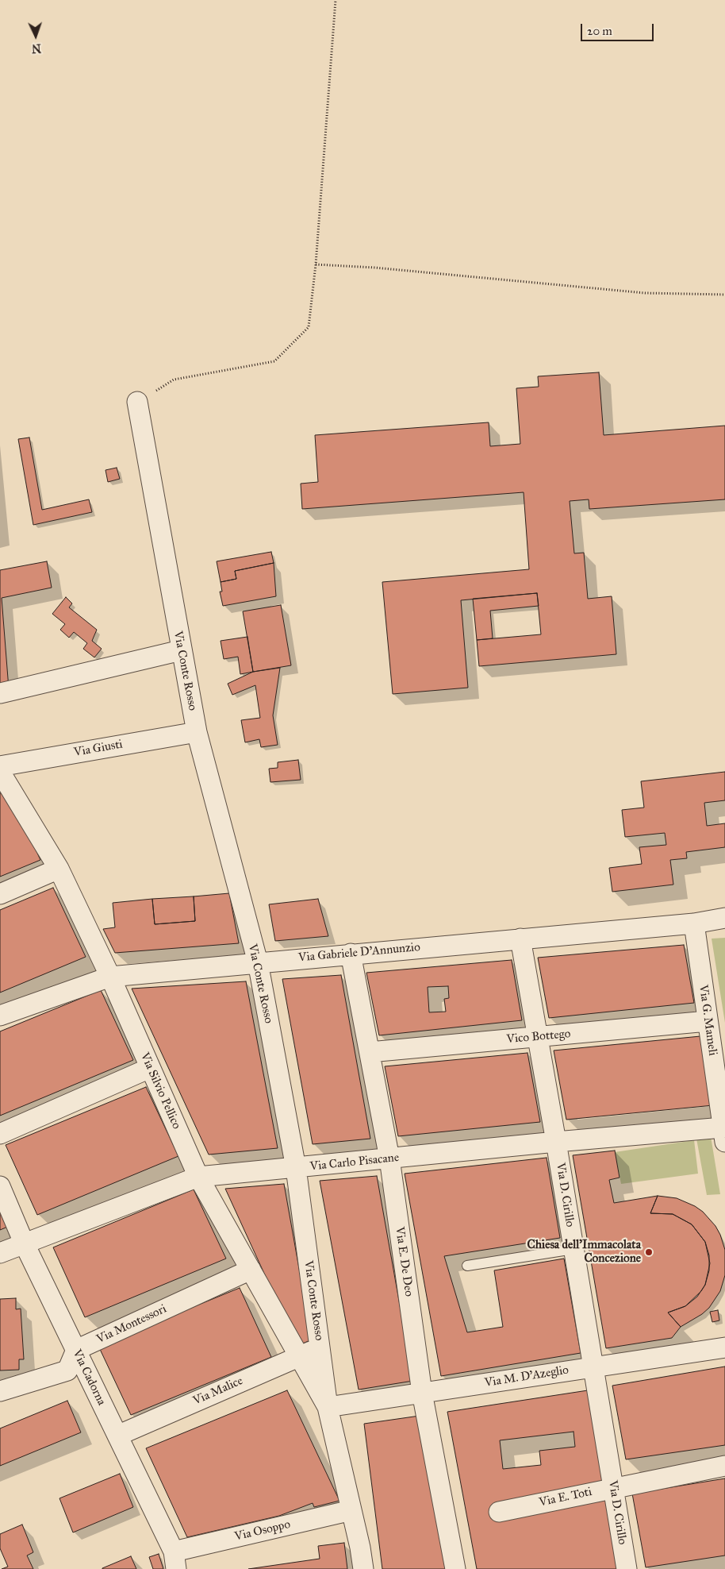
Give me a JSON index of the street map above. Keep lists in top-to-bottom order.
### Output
{
  "streets": {
    "street": [
      "Via Conte Rosso",
      "Via Giusti",
      "Via Gabriele D'Annunzio",
      "Via G. Mameli",
      "Vico Bottego",
      "Via Silvio Pellico",
      "Via Carlo Pisacane",
      "Via D. Cirillo",
      "Via E. De Deo",
      "Via Montessori",
      "Via M. D'Azeglio",
      "Via Cadorna",
      "Via Malice",
      "Via E. Toti",
      "Via Osoppo"
    ]
  },
  "crossings": [
    ["Via Conte Rosso", "Via Giusti"],
    ["Via Conte Rosso", "Via Gabriele D'Annunzio"],
    ["Via Conte Rosso", "Via Silvio Pellico"],
    ["Via Conte Rosso", "Via Carlo Pisacane"],
    ["Via Conte Rosso", "Via M. D'Azeglio"],
    ["Via Conte Rosso", "Via Malice"],
    ["Via Conte Rosso", "Via Osoppo"],
    ["Via Gabriele D'Annunzio", "Via G. Mameli"],
    ["Via Gabriele D'Annunzio", "Via Silvio Pellico"],
    ["Via Gabriele D'Annunzio", "Via D. Cirillo"],
    ["Via Gabriele D'Annunzio", "Via E. De Deo"],
    ["Via G. Mameli", "Vico Bottego"],
    ["Via G. Mameli", "Via Carlo Pisacane"],
    ["Vico Bottego", "Via D. Cirillo"],
    ["Vico Bottego", "Via E. De Deo"],
    ["Via Silvio Pellico", "Via Carlo Pisacane"],
    ["Via Silvio Pellico", "Via Montessori"],
    ["Via Silvio Pellico", "Via M. D'Azeglio"],
    ["Via Silvio Pellico", "Via Malice"],
    ["Via Carlo Pisacane", "Via D. Cirillo"],
    ["Via Carlo Pisacane", "Via E. De Deo"],
    ["Via Carlo Pisacane", "Via Cadorna"],
    ["Via D. Cirillo", "Via M. D'Azeglio"],
    ["Via D. Cirillo", "Via E. Toti"],
    ["Via E. De Deo", "Via M. D'Azeglio"],
    ["Via Montessori", "Via Cadorna"],
    ["Via Cadorna", "Via Malice"],
    ["Via Cadorna", "Via Osoppo"]
  ],
  "places": ["Chiesa dell'Immacolata Concezione"],
  "scale_bar": "20 m",
  "north": "bottom"
}
